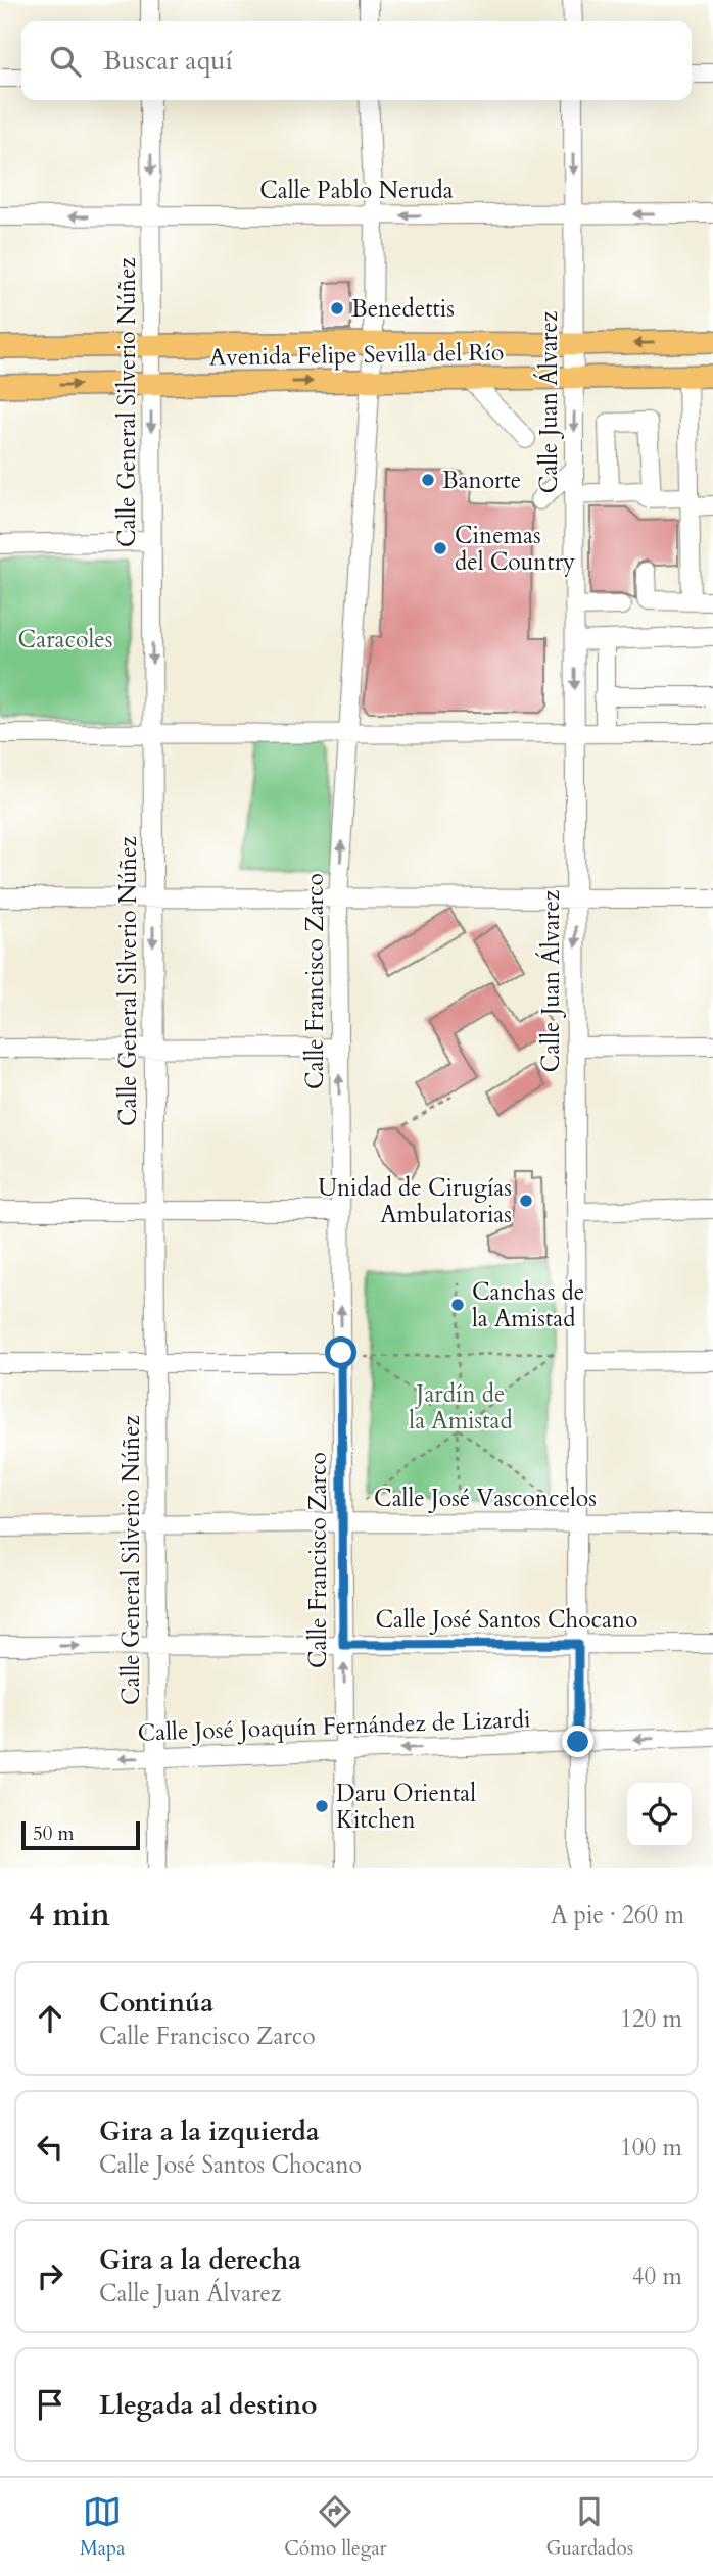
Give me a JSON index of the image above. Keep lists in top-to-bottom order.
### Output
{
  "streets": {
    "main road": ["Avenida Felipe Sevilla del Río"],
    "street": [
      "Calle Pablo Neruda",
      "Calle General Silverio Núñez",
      "Calle Juan Álvarez",
      "Calle Francisco Zarco",
      "Calle José Vasconcelos",
      "Calle José Santos Chocano",
      "Calle José Joaquín Fernández de Lizardi"
    ]
  },
  "crossings": [
    ["Calle Pablo Neruda", "Calle General Silverio Núñez"],
    ["Calle Pablo Neruda", "Calle Juan Álvarez"],
    ["Calle Pablo Neruda", "Calle Francisco Zarco"],
    ["Avenida Felipe Sevilla del Río", "Calle General Silverio Núñez"],
    ["Avenida Felipe Sevilla del Río", "Calle Juan Álvarez"],
    ["Avenida Felipe Sevilla del Río", "Calle Francisco Zarco"],
    ["Calle General Silverio Núñez", "Calle José Vasconcelos"],
    ["Calle General Silverio Núñez", "Calle José Santos Chocano"],
    ["Calle General Silverio Núñez", "Calle José Joaquín Fernández de Lizardi"],
    ["Calle Juan Álvarez", "Calle José Vasconcelos"],
    ["Calle Juan Álvarez", "Calle José Santos Chocano"],
    ["Calle Juan Álvarez", "Calle José Joaquín Fernández de Lizardi"],
    ["Calle Francisco Zarco", "Calle José Vasconcelos"],
    ["Calle Francisco Zarco", "Calle José Santos Chocano"],
    ["Calle Francisco Zarco", "Calle José Joaquín Fernández de Lizardi"]
  ],
  "one_way": ["Calle Pablo Neruda", "Calle José Joaquín Fernández de Lizardi"],
  "parks": ["Caracoles", "Jardín de la Amistad"],
  "places": [
    "Benedettis",
    "Banorte",
    "Cinemas del Country",
    "Unidad de Cirugías Ambulatorias",
    "Canchas de la Amistad",
    "Daru Oriental Kitchen"
  ],
  "scale_bar": "50 m",
  "page": {
    "search": "Buscar aquí",
    "scale": "50 m",
    "heading": ["4 min", "A pie · 260 m"],
    "list": [
      ["Continúa", "Calle Francisco Zarco", "120 m"],
      ["Gira a la izquierda", "Calle José Santos Chocano", "100 m"],
      ["Gira a la derecha", "Calle Juan Álvarez", "40 m"],
      "Llegada al destino"
    ],
    "nav": ["Mapa", "Cómo llegar", "Guardados"]
  }
}
